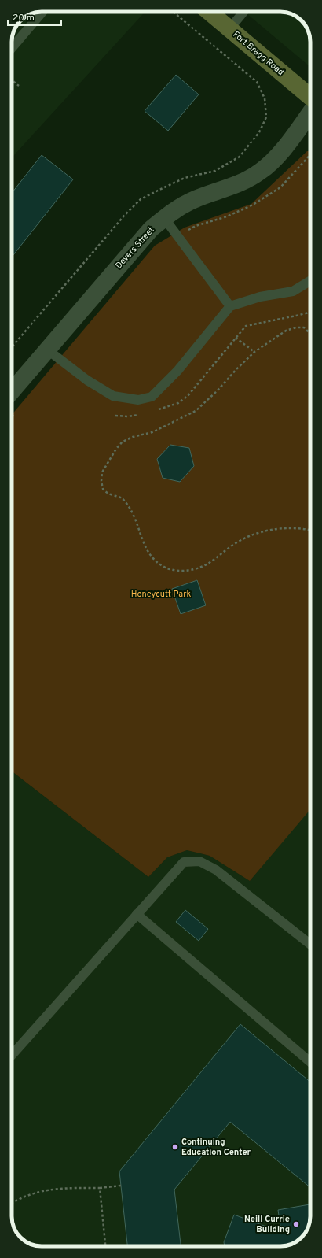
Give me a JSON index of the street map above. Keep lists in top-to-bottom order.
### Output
{
  "streets": {
    "main road": ["Fort Bragg Road"],
    "street": ["Devers Street"]
  },
  "parks": ["Honeycutt Park"],
  "places": ["Continuing Education Center", "Neill Currie Building"],
  "scale_bar": "20 m"
}
